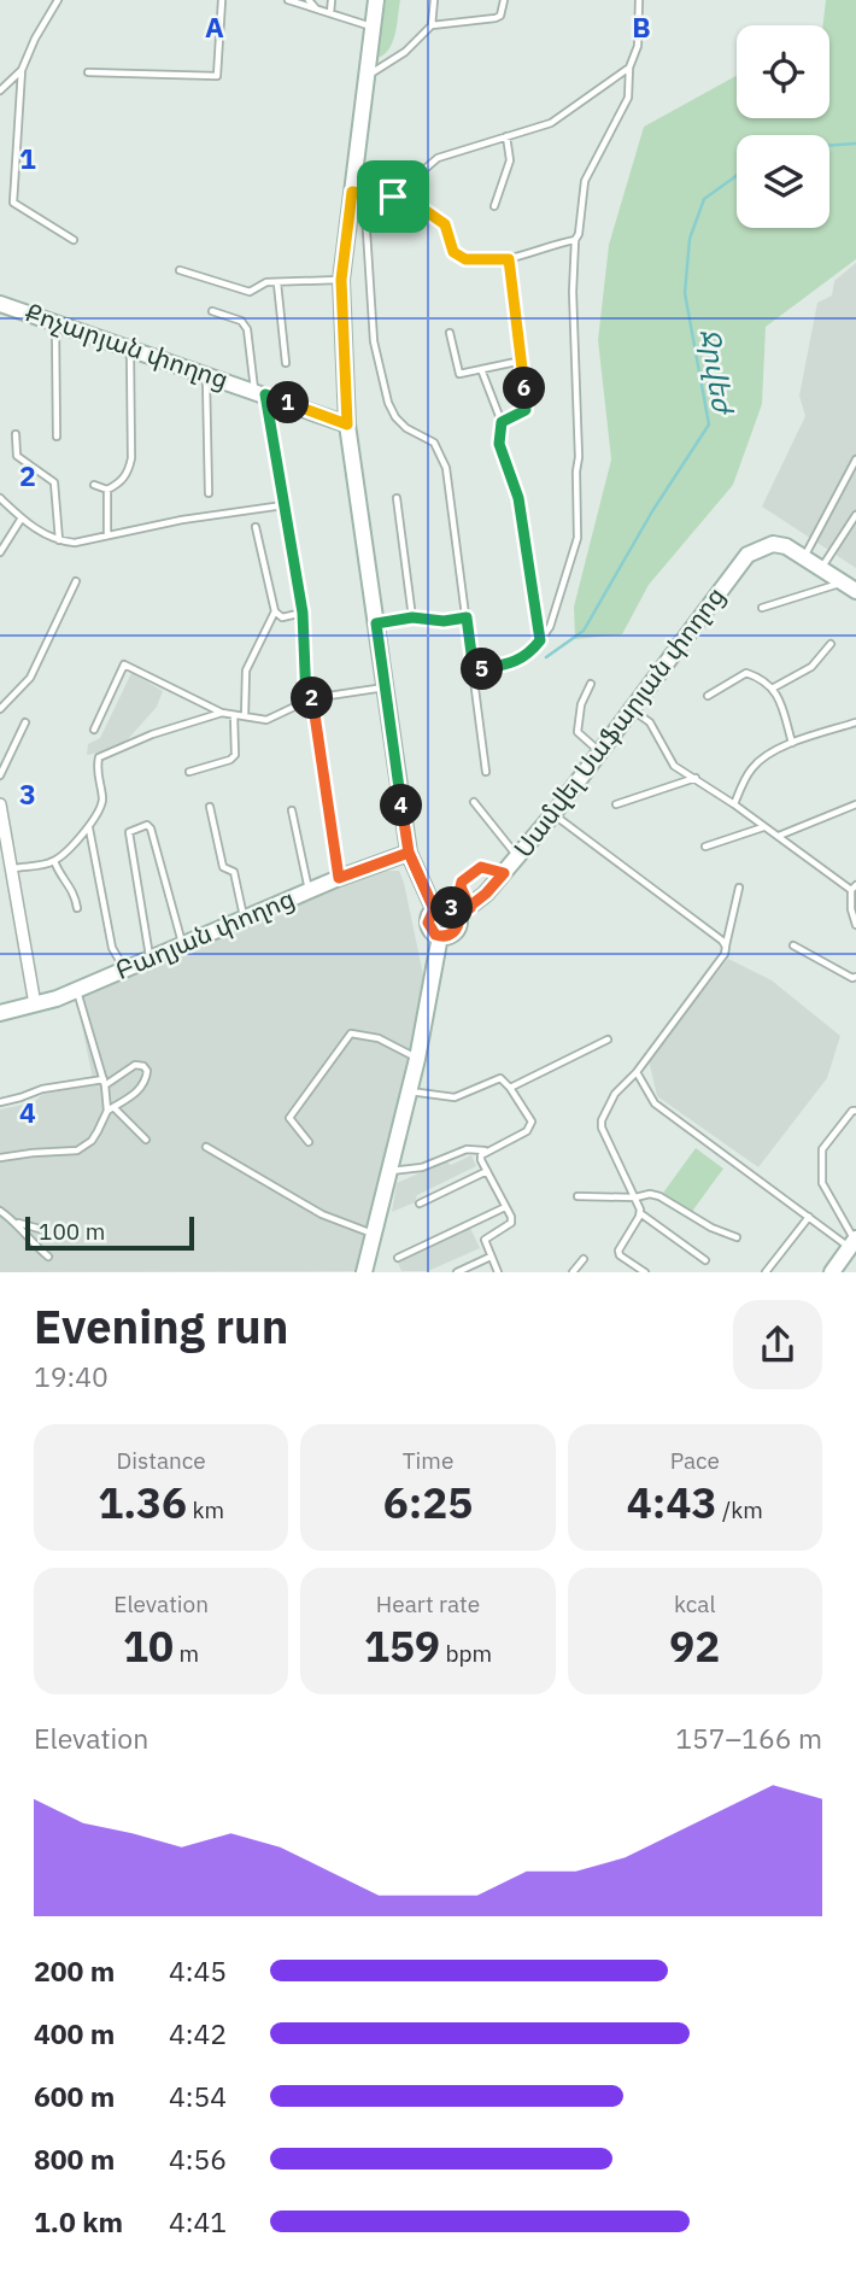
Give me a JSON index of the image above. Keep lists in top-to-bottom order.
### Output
{
  "streets": {
    "street": ["Քոչարյան փողոց", "Սամվել Սաֆարյան փողոց", "Բաղյան փողոց"]
  },
  "water": ["Ջրվեժ"],
  "scale_bar": "100 m",
  "page": {
    "pins": [
      "6",
      "1",
      "5",
      "2",
      "4",
      "3"
    ],
    "scale": "100 m",
    "heading": ["Evening run", "19:40"],
    "stats": [
      ["Distance", "1.36 km"],
      ["Time", "6:25"],
      ["Pace", "4:43 /km"],
      ["Elevation", "10 m"],
      ["Heart rate", "159 bpm"],
      ["kcal", "92"]
    ],
    "chart": ["Elevation", "157–166 m"],
    "list": [
      {
        "name": "200 m",
        "note": "4:45"
      },
      {
        "name": "400 m",
        "note": "4:42"
      },
      {
        "name": "600 m",
        "note": "4:54"
      },
      {
        "name": "800 m",
        "note": "4:56"
      },
      {
        "name": "1.0 km",
        "note": "4:41"
      }
    ]
  },
  "grid": {
    "columns": ["A", "B"],
    "rows": [
      "1",
      "2",
      "3",
      "4"
    ]
  }
}
